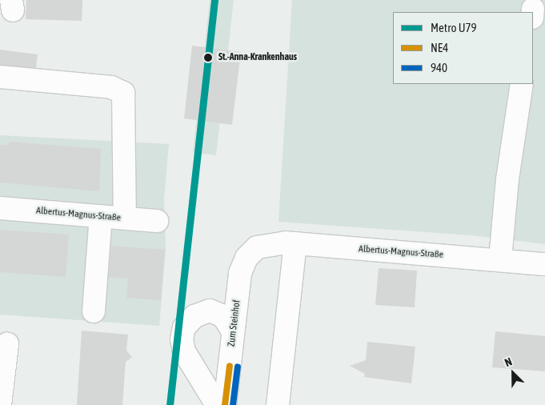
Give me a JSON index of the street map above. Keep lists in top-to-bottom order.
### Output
{
  "streets": {
    "street": ["Albertus-Magnus-Straße", "Zum Steinhof"]
  },
  "crossings": [
    ["Albertus-Magnus-Straße", "Zum Steinhof"]
  ],
  "places": ["St.-Anna-Krankenhaus"],
  "lines": ["metro line U79", "transit line NE4", "transit line 940"],
  "legend": ["Metro U79", "NE4", "940"],
  "north": "top left"
}
